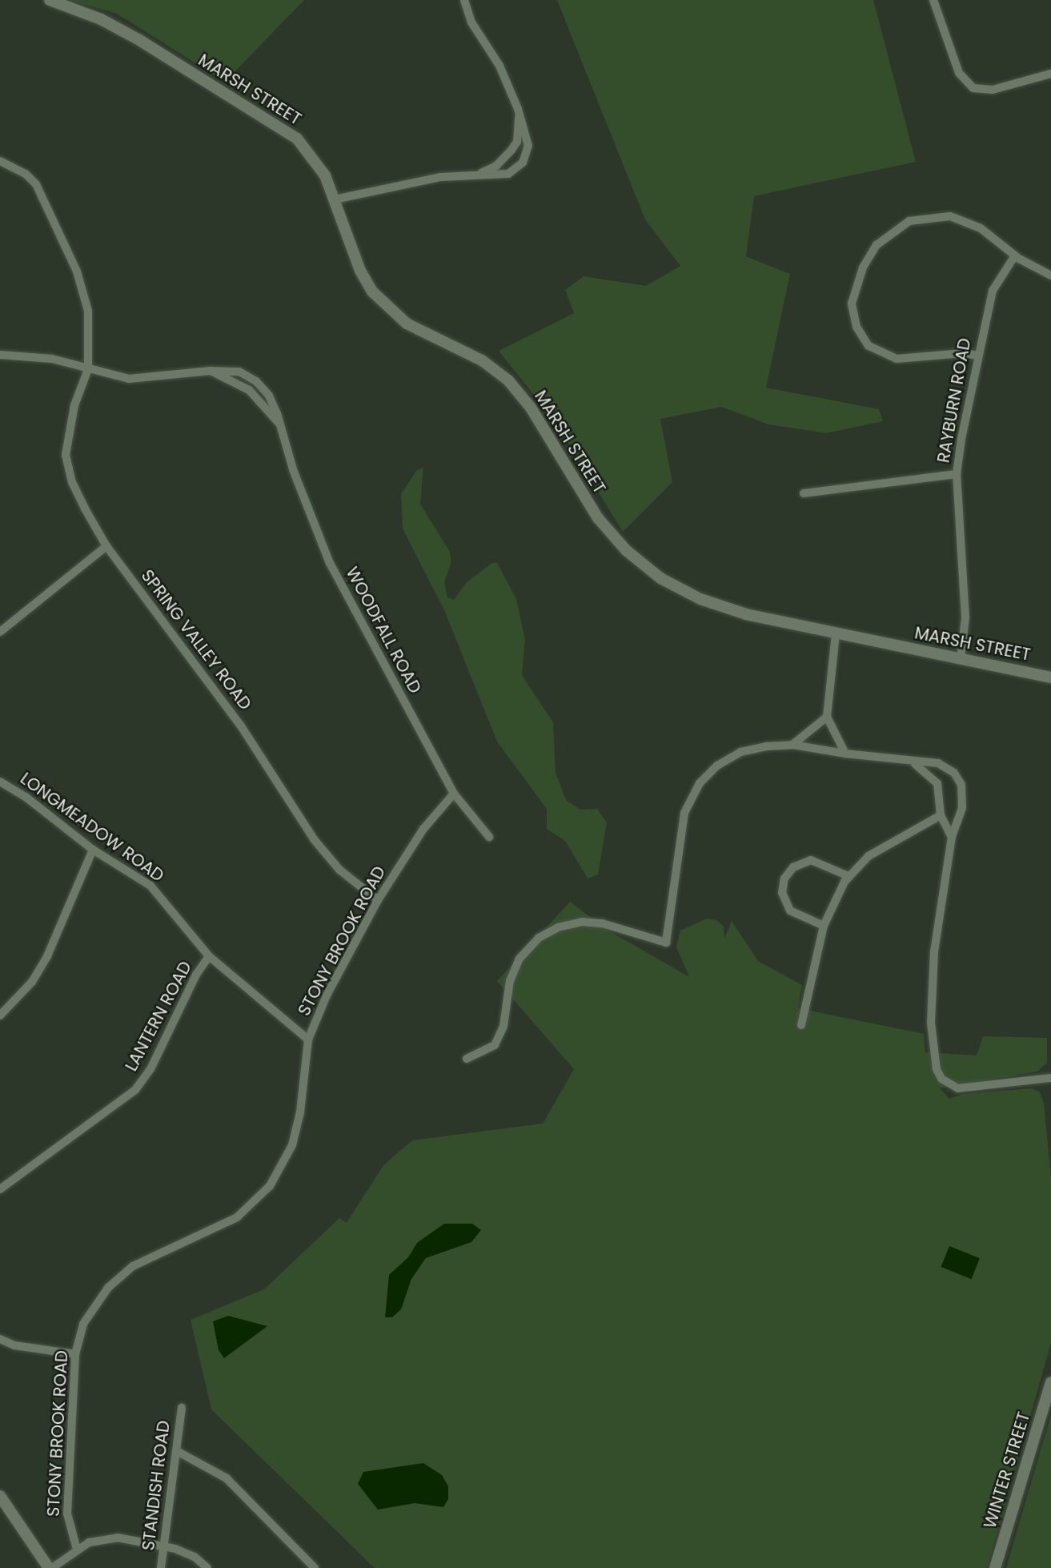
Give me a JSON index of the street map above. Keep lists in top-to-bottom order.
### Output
{
  "streets": {
    "street": [
      "MARSH STREET",
      "RAYBURN ROAD",
      "WOODFALL ROAD",
      "SPRING VALLEY ROAD",
      "LONGMEADOW ROAD",
      "STONY BROOK ROAD",
      "LANTERN ROAD",
      "WINTER STREET",
      "STANDISH ROAD"
    ]
  },
  "crossings": [
    ["MARSH STREET", "RAYBURN ROAD"],
    ["WOODFALL ROAD", "SPRING VALLEY ROAD"],
    ["WOODFALL ROAD", "STONY BROOK ROAD"],
    ["SPRING VALLEY ROAD", "STONY BROOK ROAD"],
    ["LONGMEADOW ROAD", "STONY BROOK ROAD"],
    ["LONGMEADOW ROAD", "LANTERN ROAD"]
  ]
}
